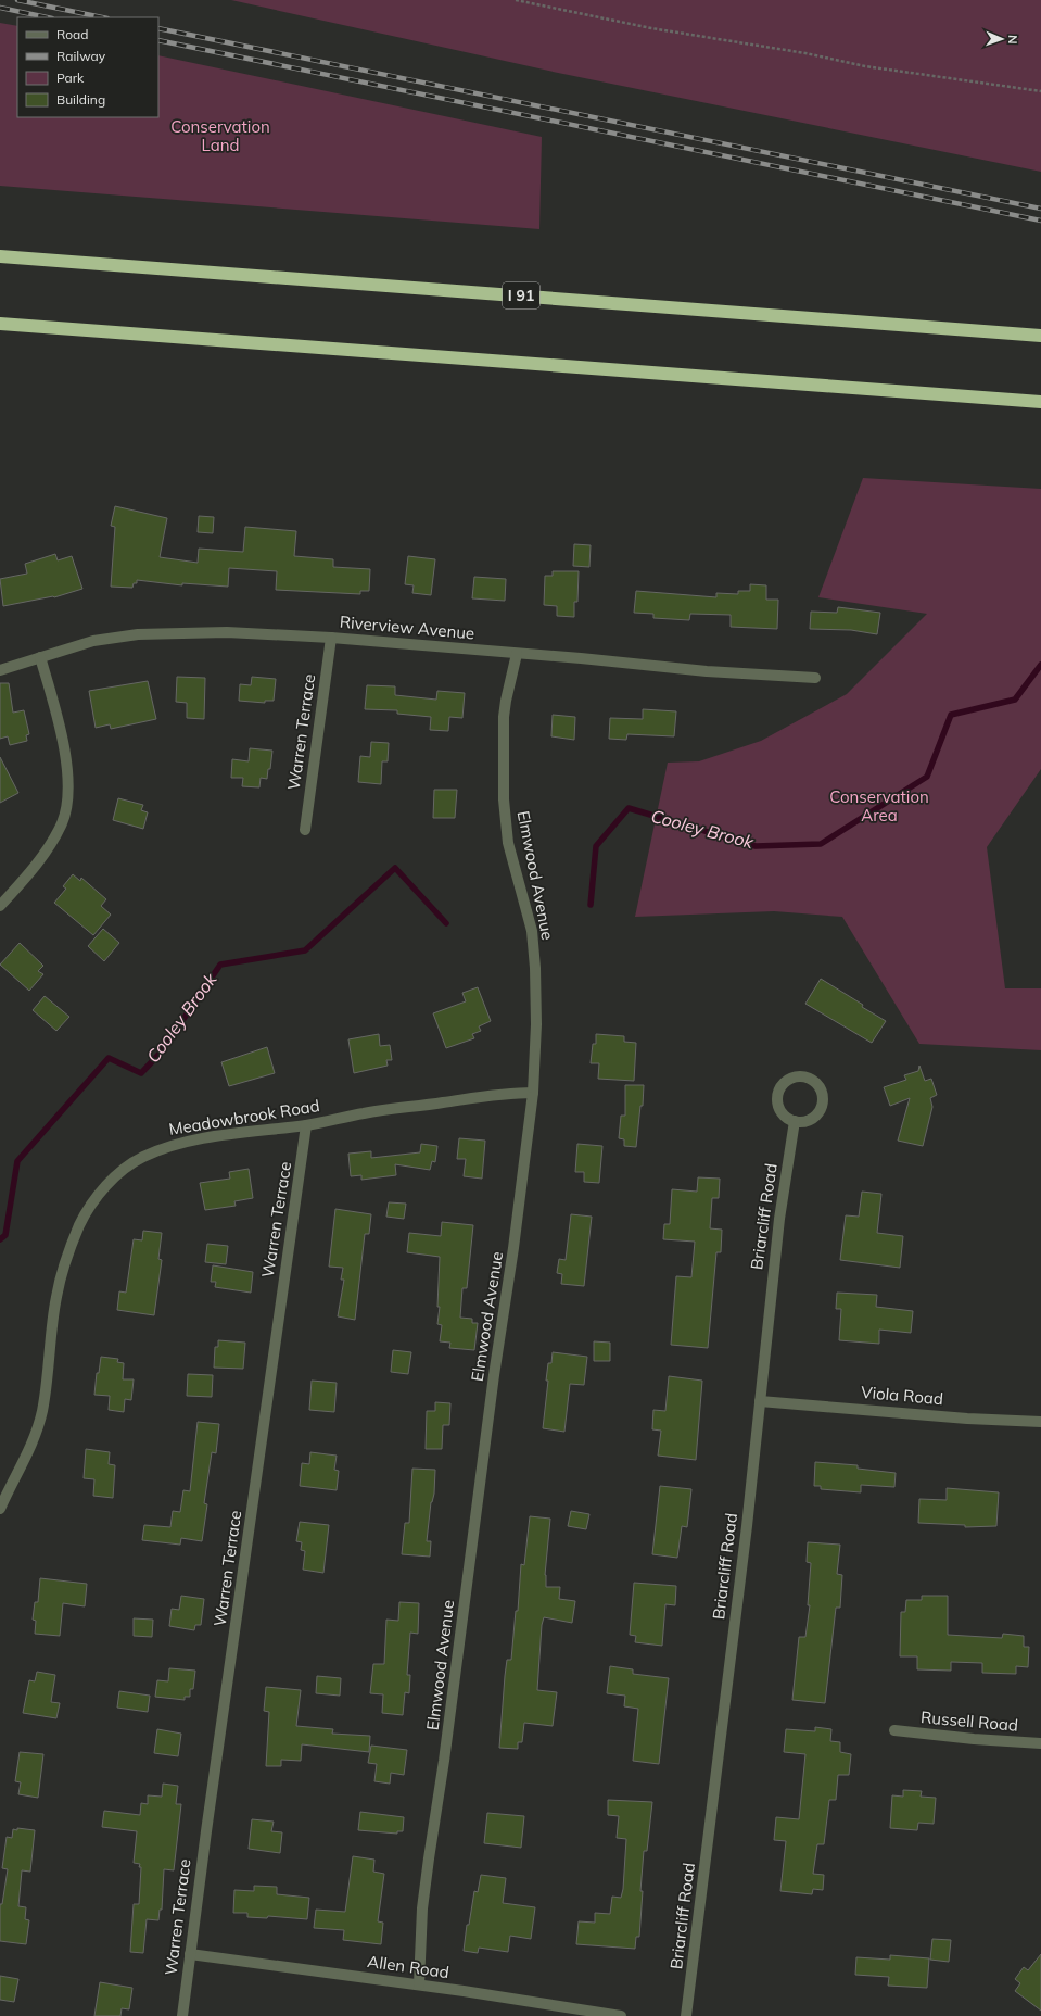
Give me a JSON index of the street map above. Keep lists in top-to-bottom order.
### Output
{
  "streets": {
    "highway": ["I 91"],
    "street": [
      "Riverview Avenue",
      "Warren Terrace",
      "Elmwood Avenue",
      "Meadowbrook Road",
      "Briarcliff Road",
      "Viola Road",
      "Russell Road",
      "Allen Road"
    ]
  },
  "crossings": [
    ["Riverview Avenue", "Warren Terrace"],
    ["Riverview Avenue", "Elmwood Avenue"],
    ["Warren Terrace", "Meadowbrook Road"],
    ["Warren Terrace", "Allen Road"],
    ["Elmwood Avenue", "Meadowbrook Road"],
    ["Elmwood Avenue", "Allen Road"],
    ["Briarcliff Road", "Viola Road"]
  ],
  "water": ["Cooley Brook"],
  "parks": ["Conservation Land", "Conservation Area"],
  "legend": [
    "Road",
    "Railway",
    "Park",
    "Building"
  ],
  "north": "right"
}
